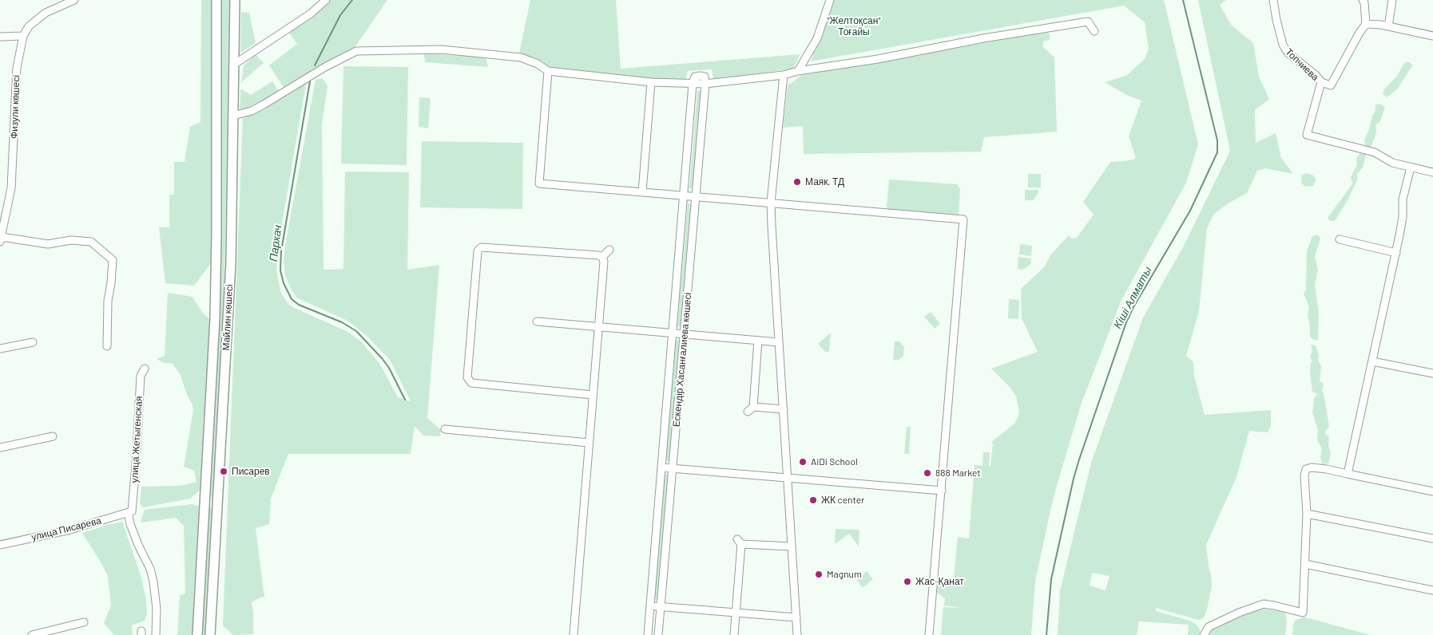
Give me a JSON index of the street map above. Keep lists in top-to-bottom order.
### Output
{
  "streets": {
    "main road": ["Майлин көшесі"],
    "street": [
      "Топчиева",
      "Физули көшесі",
      "Ескендір Хасанғалиева көшесі",
      "улица Жетыгенская",
      "улица Писарева"
    ]
  },
  "crossings": [
    ["улица Жетыгенская", "улица Писарева"]
  ],
  "water": ["Пархач", "Кіші Алматы"],
  "parks": ["\"Желтоқсан\" Тоғайы"],
  "places": [
    "Маяк, ТД",
    "AiDi School",
    "Писарев",
    "888 Market",
    "ЖК center",
    "Magnum",
    "Жас-Қанат"
  ]
}
